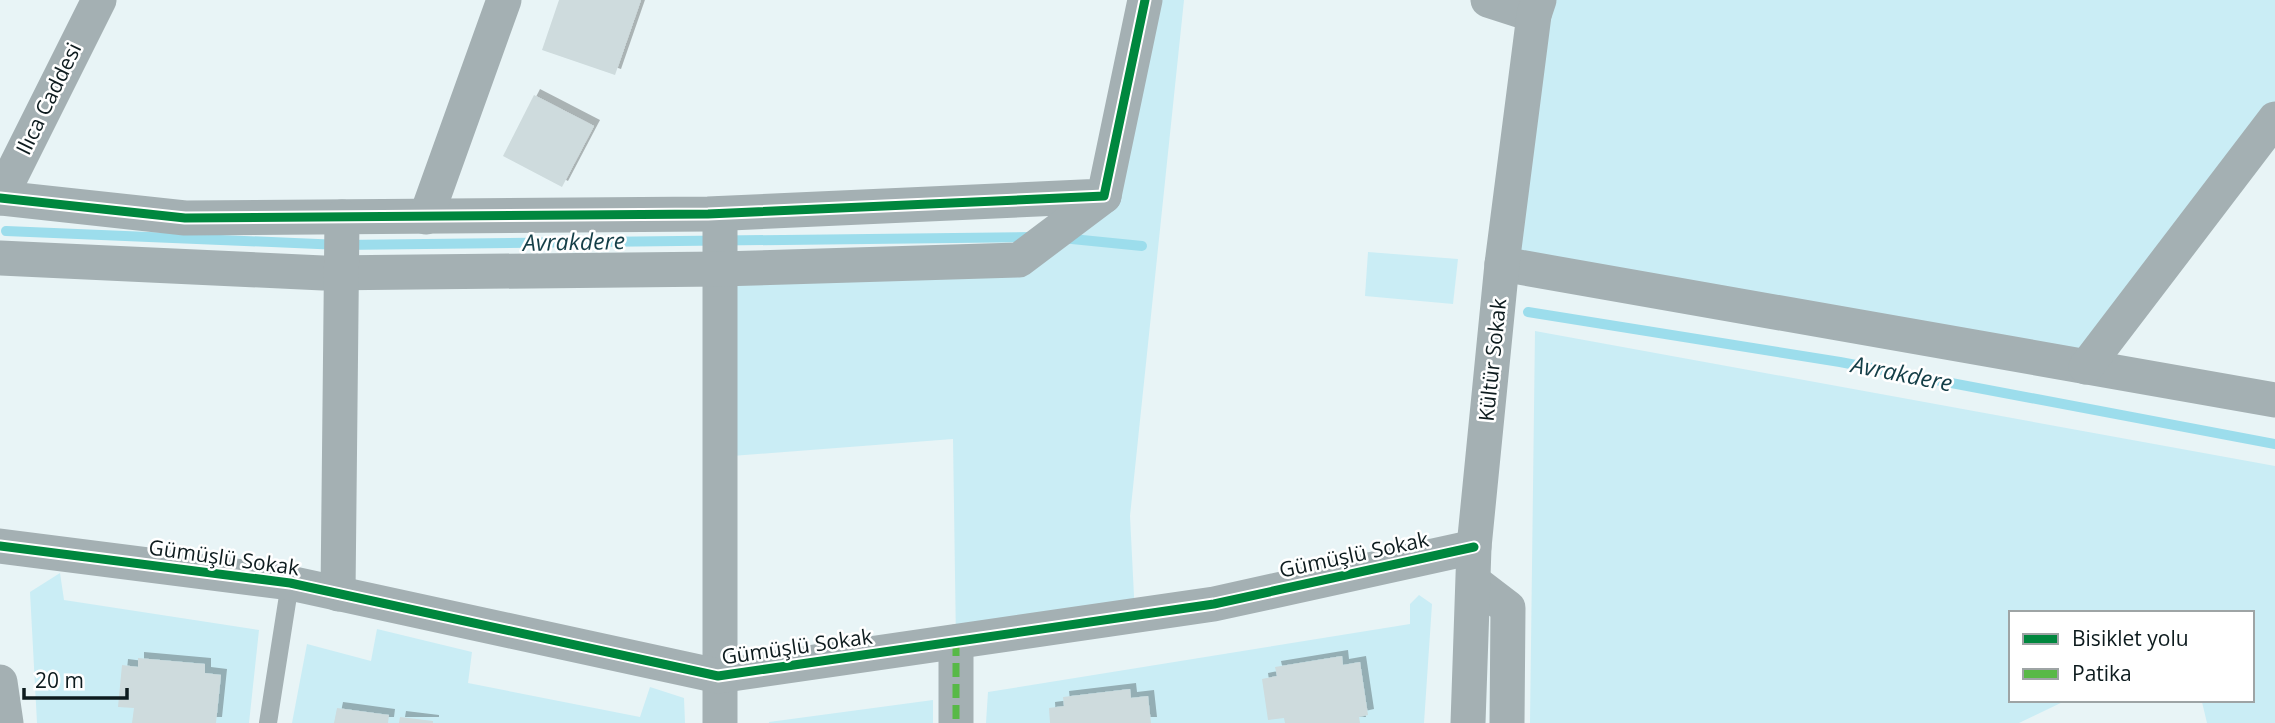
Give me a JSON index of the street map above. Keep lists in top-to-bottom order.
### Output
{
  "streets": {
    "street": ["Ilıca Caddesi", "Kültür Sokak", "Gümüşlü Sokak"]
  },
  "crossings": [
    ["Kültür Sokak", "Gümüşlü Sokak"]
  ],
  "water": ["Avrakdere"],
  "legend": ["Bisiklet yolu", "Patika"],
  "scale_bar": "20 m"
}
